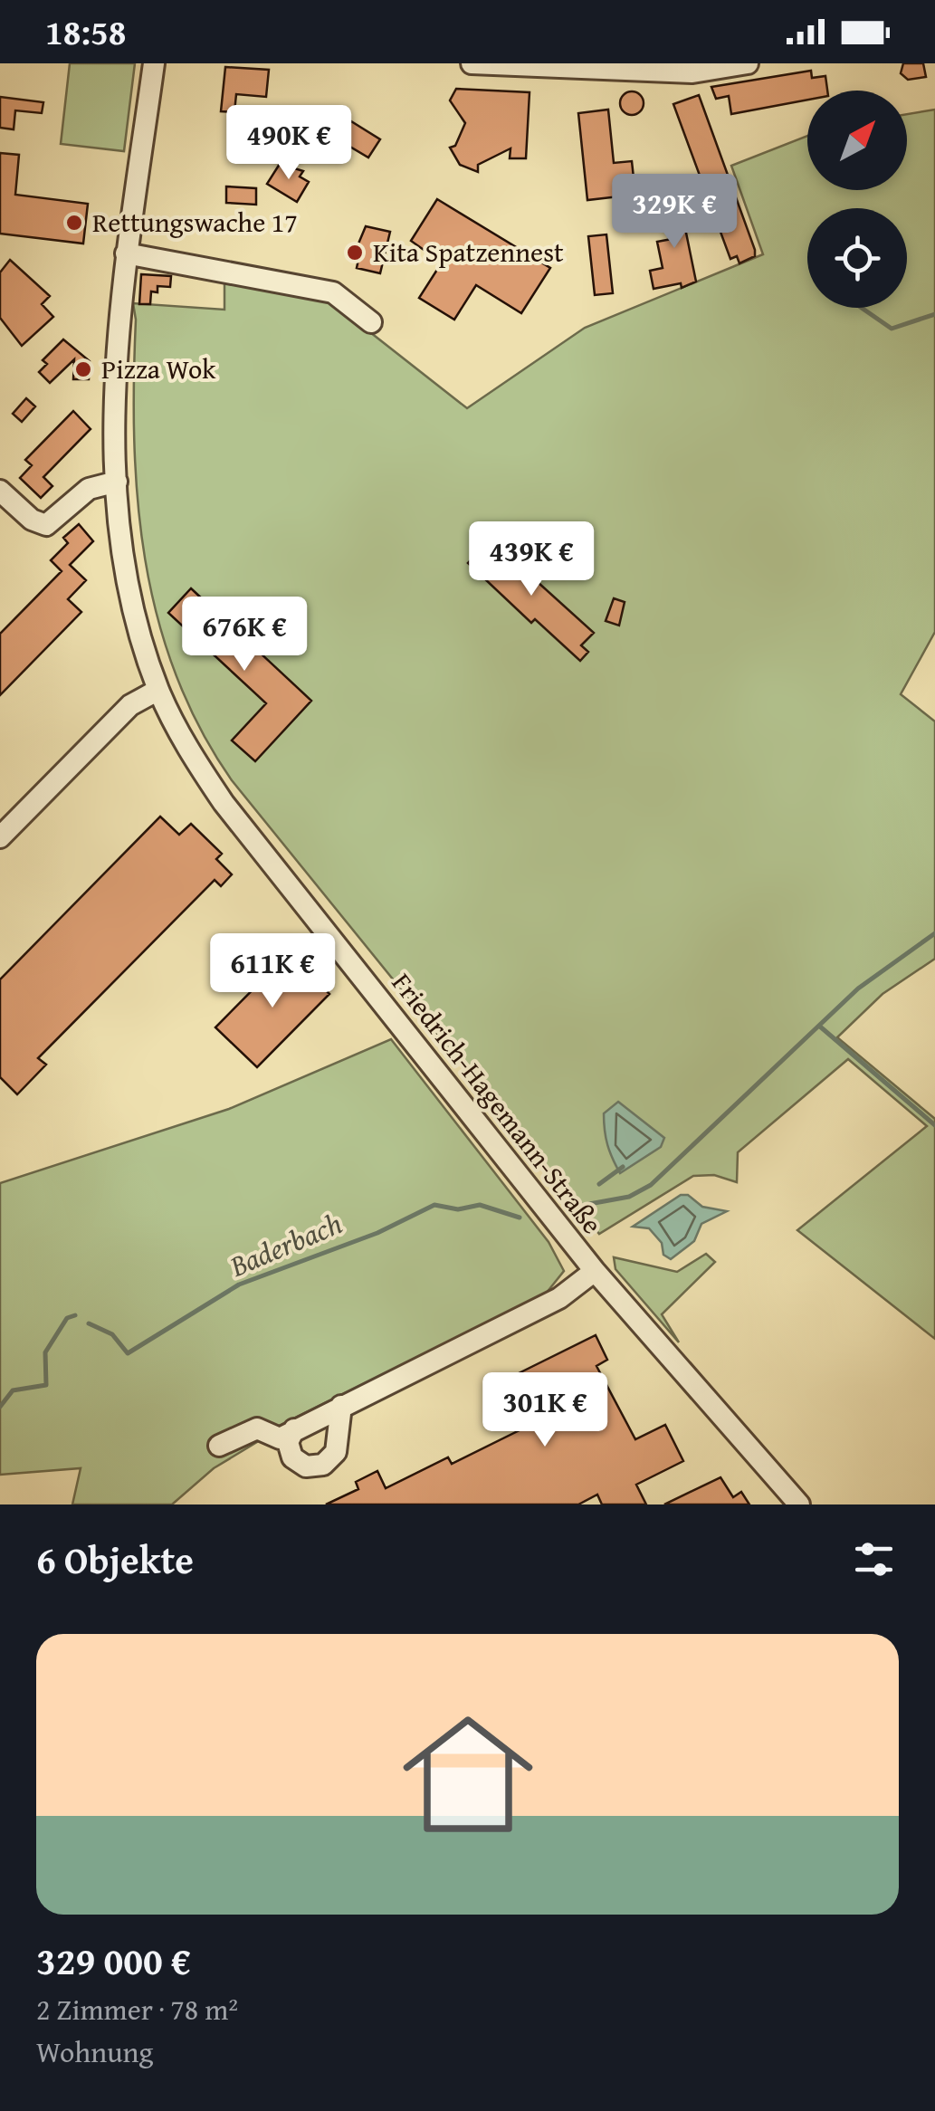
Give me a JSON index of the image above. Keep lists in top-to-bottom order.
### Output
{
  "streets": {
    "street": ["Friedrich-Hagemann-Straße"]
  },
  "water": ["Baderbach"],
  "places": ["Rettungswache 17", "Kita Spatzennest", "Pizza Wok"],
  "north": "top right",
  "page": {
    "status": "18:58",
    "price": [
      "490K €",
      "329K €",
      "439K €",
      "676K €",
      "611K €",
      "301K €"
    ],
    "heading": "6 Objekte",
    "list": [
      {
        "name": "329 000 €",
        "note": "2 Zimmer · 78 m² · Wohnung"
      }
    ]
  }
}
